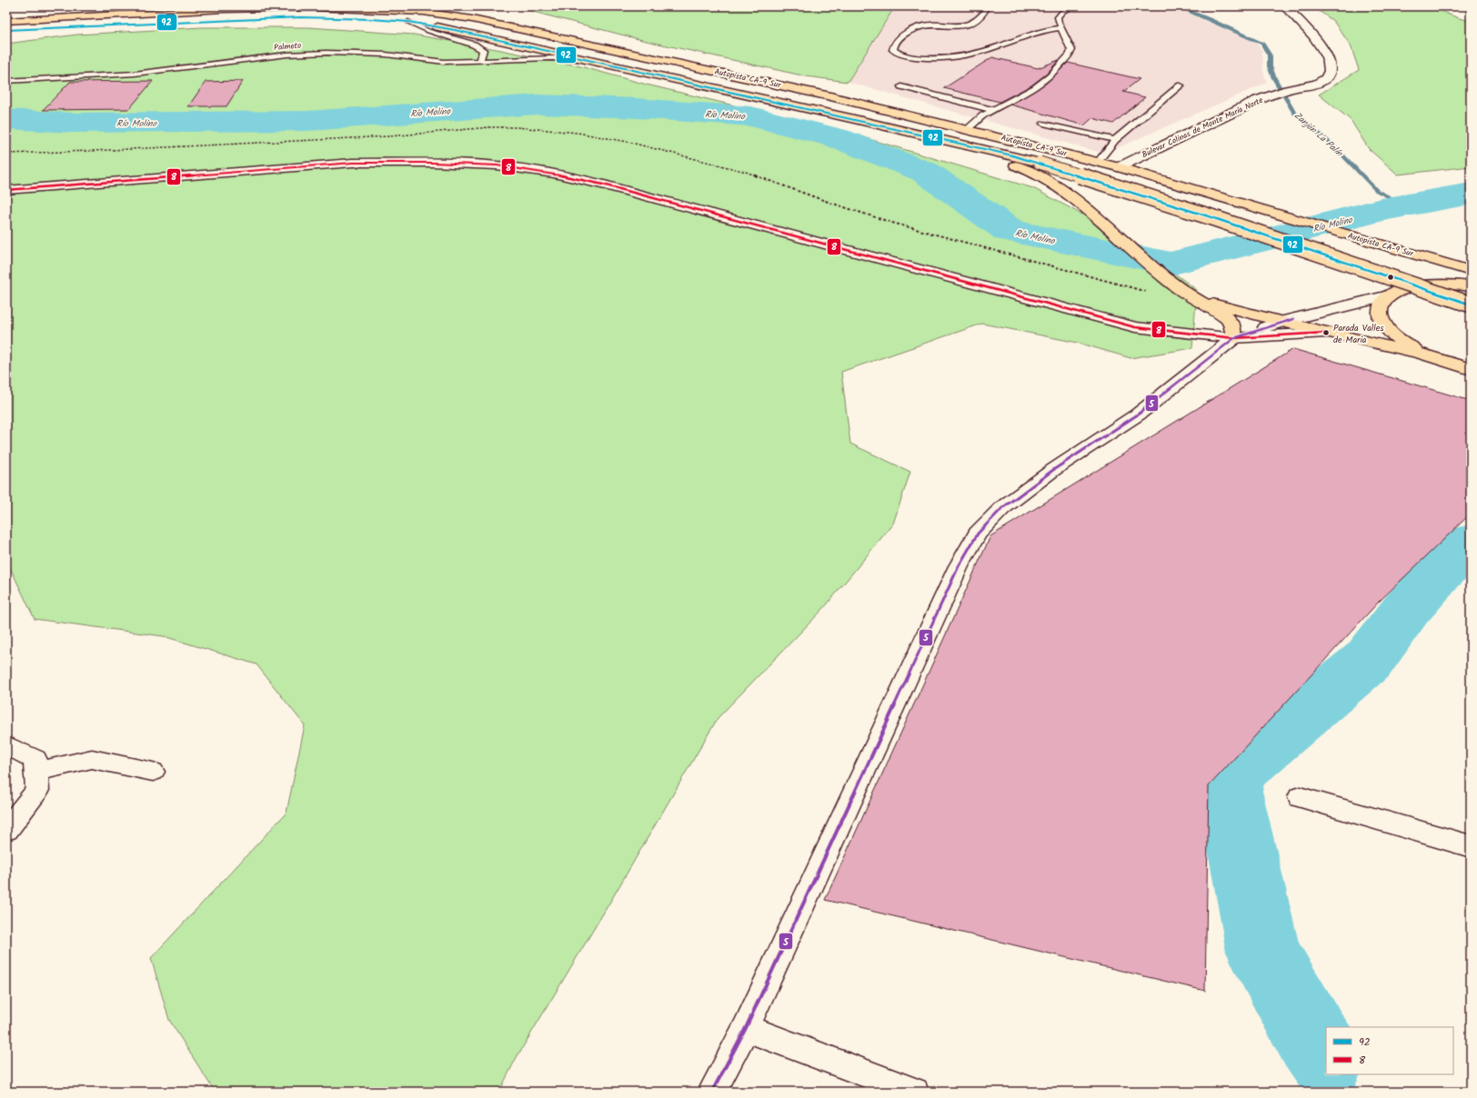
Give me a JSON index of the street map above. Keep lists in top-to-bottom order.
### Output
{
  "streets": {
    "highway": ["Autopista CA-9 Sur"],
    "street": ["Bulevar Colinas de Monte María Norte"],
    "lane": ["Palmeto"]
  },
  "crossings": [
    ["Palmeto", "Autopista CA-9 Sur"],
    ["Autopista CA-9 Sur", "Bulevar Colinas de Monte María Norte"]
  ],
  "water": ["Río Molino", "Zanjón La Palín"],
  "places": ["Parada Valles de Maria"],
  "lines": ["transit line 92", "transit line 8", "transit line 5"],
  "legend": ["92", "8"]
}
